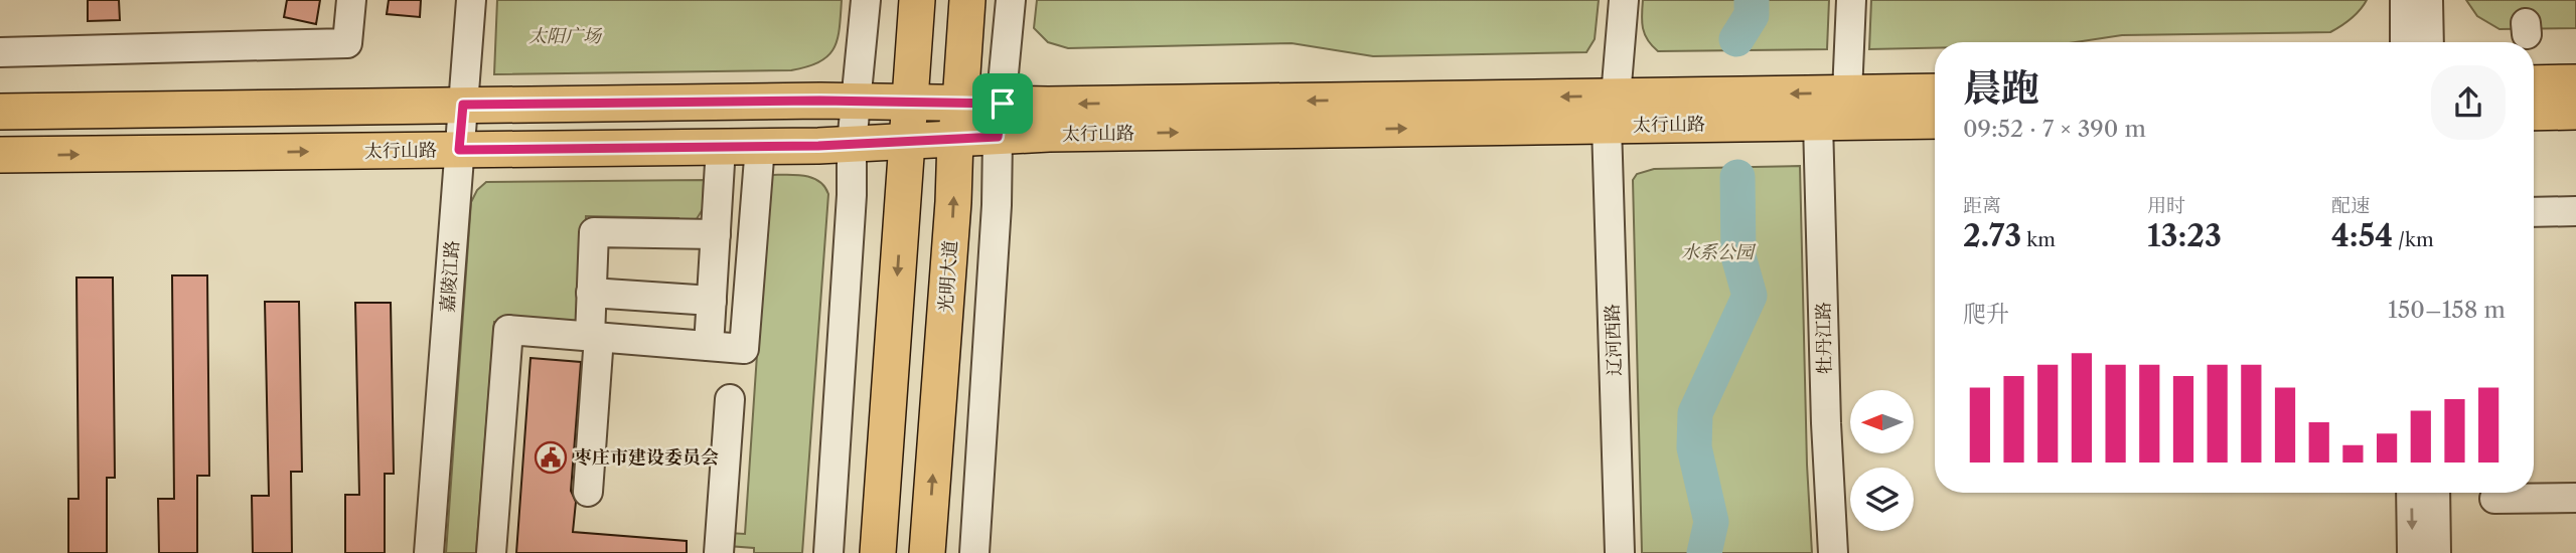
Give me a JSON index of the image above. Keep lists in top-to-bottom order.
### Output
{
  "streets": {
    "main road": ["太行山路", "光明大道"],
    "street": ["嘉陵江路", "牡丹江路", "辽河西路"]
  },
  "crossings": [
    ["太行山路", "嘉陵江路"],
    ["太行山路", "光明大道"],
    ["太行山路", "牡丹江路"],
    ["太行山路", "辽河西路"]
  ],
  "parks": ["太阳广场", "水系公园"],
  "places": {
    "public building": ["枣庄市建设委员会"]
  },
  "north": "left",
  "page": {
    "heading": ["晨跑", "09:52 · 7 × 390 m"],
    "stats": [
      ["距离", "2.73 km"],
      ["用时", "13:23"],
      ["配速", "4:54 /km"]
    ],
    "chart": ["爬升", "150–158 m"]
  }
}
